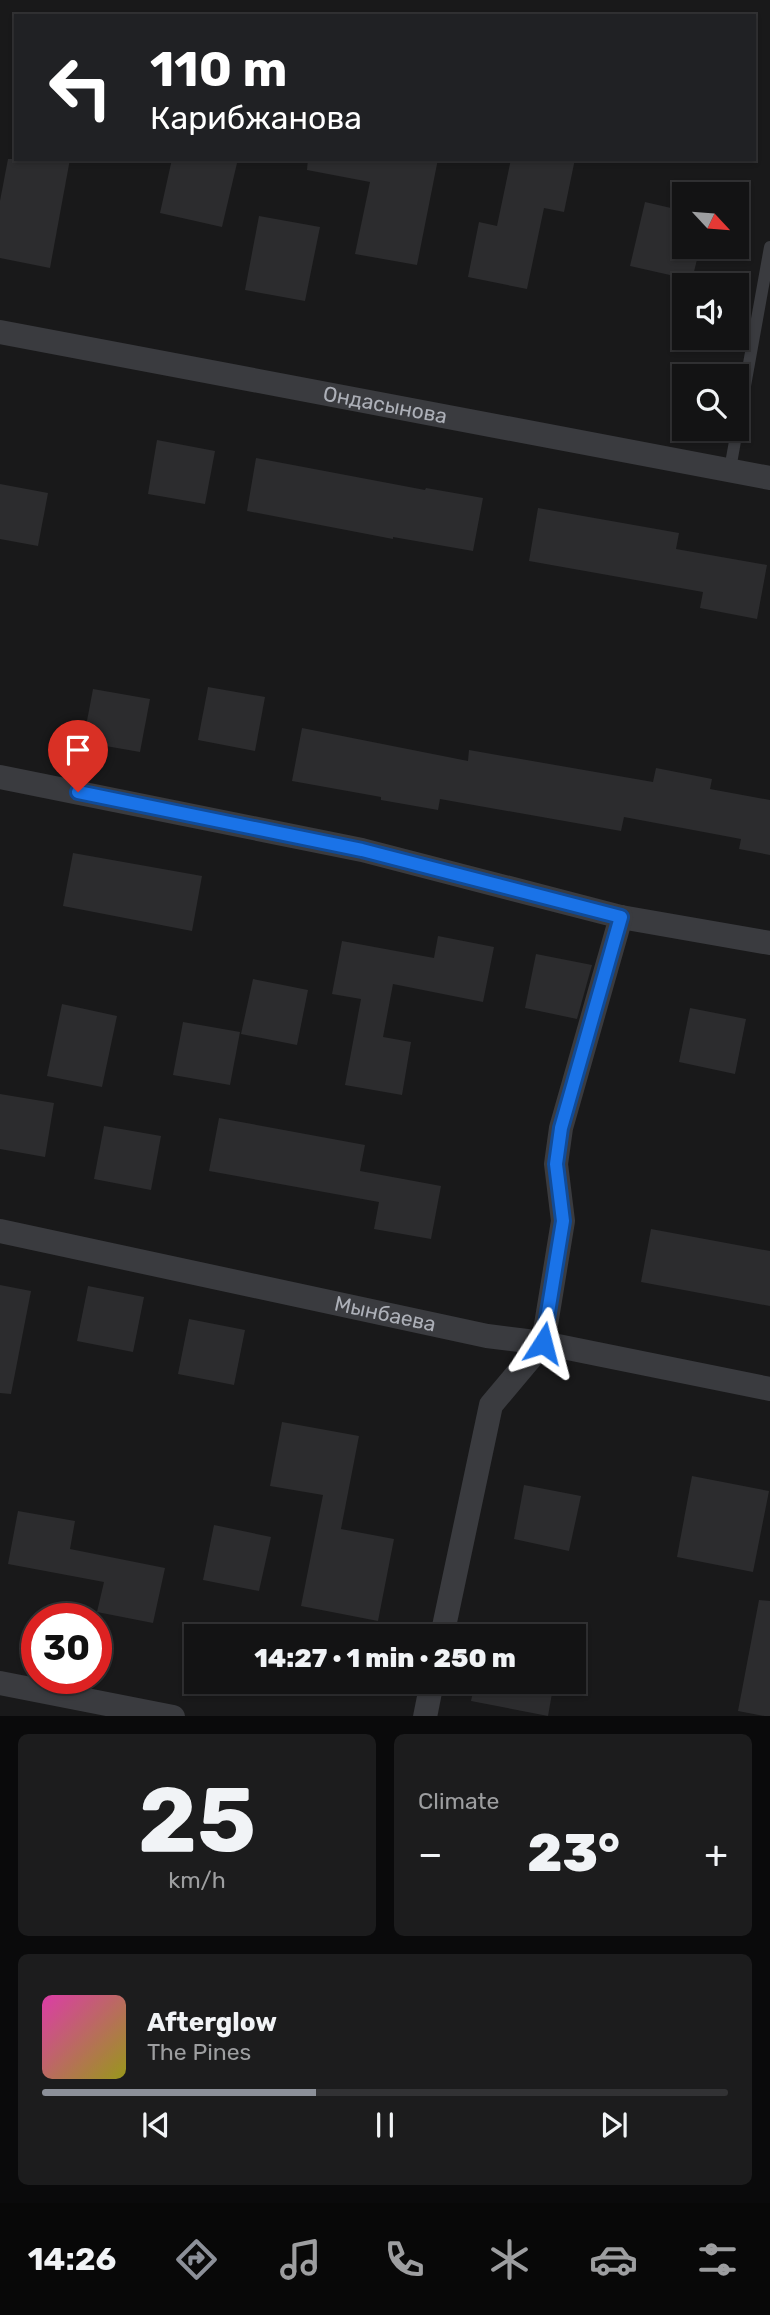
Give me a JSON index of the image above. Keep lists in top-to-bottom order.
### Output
{
  "streets": {
    "street": ["Ондасынова", "Мынбаева"]
  },
  "north": "bottom right",
  "page": {
    "turn": ["110 m", "Карибжанова"],
    "limit": "30",
    "trip": "14:27 · 1 min · 250 m",
    "tile": [
      ["25", "km/h"],
      "Climate"
    ],
    "heat": ["−", "23°", "+"],
    "song": ["Afterglow", "The Pines"],
    "tabs": "14:26"
  }
}
